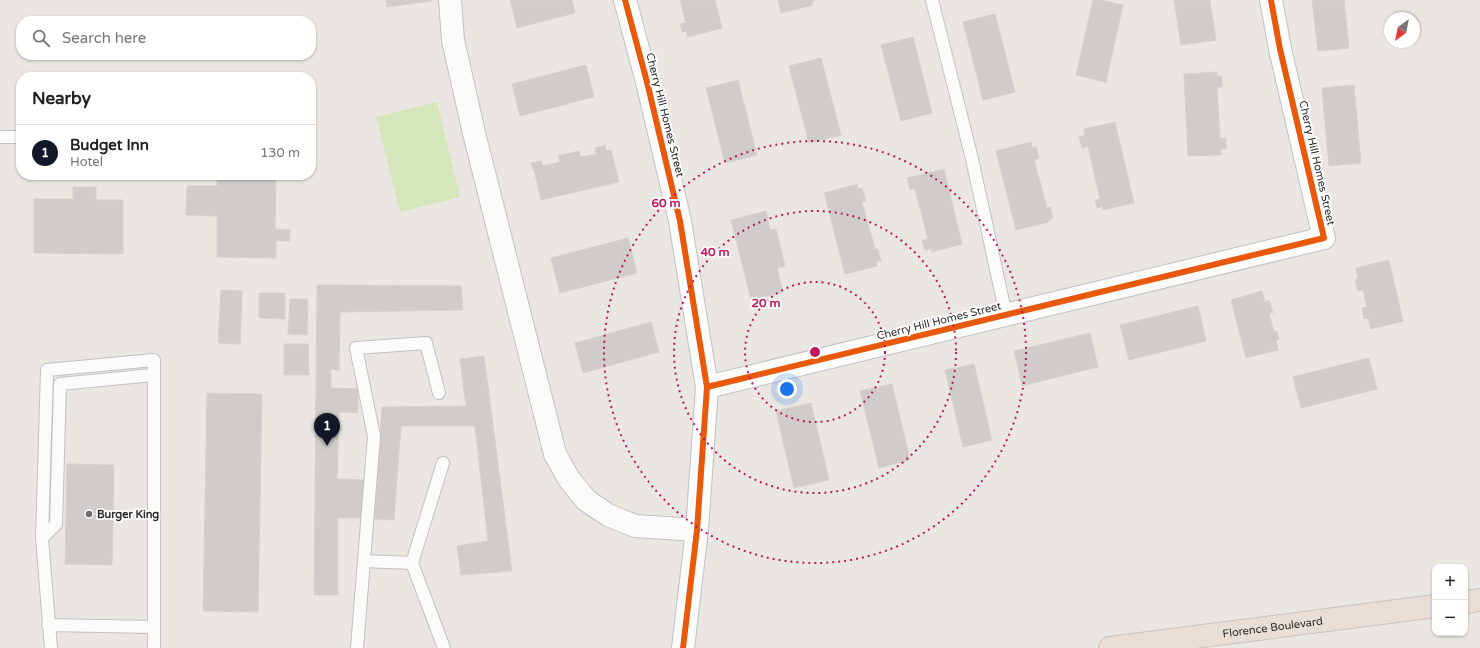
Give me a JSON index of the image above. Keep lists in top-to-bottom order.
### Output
{
  "streets": {
    "highway": ["Florence Boulevard"],
    "street": ["Cherry Hill Homes Street"]
  },
  "places": ["Burger King"],
  "north": "bottom left",
  "page": {
    "search": "Search here",
    "heading": "Nearby",
    "list": [
      {
        "mark": "1",
        "name": "Budget Inn",
        "note": "Hotel",
        "value": "130 m"
      }
    ],
    "pins": "1",
    "map_buttons": ["+", "−"]
  },
  "rings": ["60 m", "40 m", "20 m"]
}
